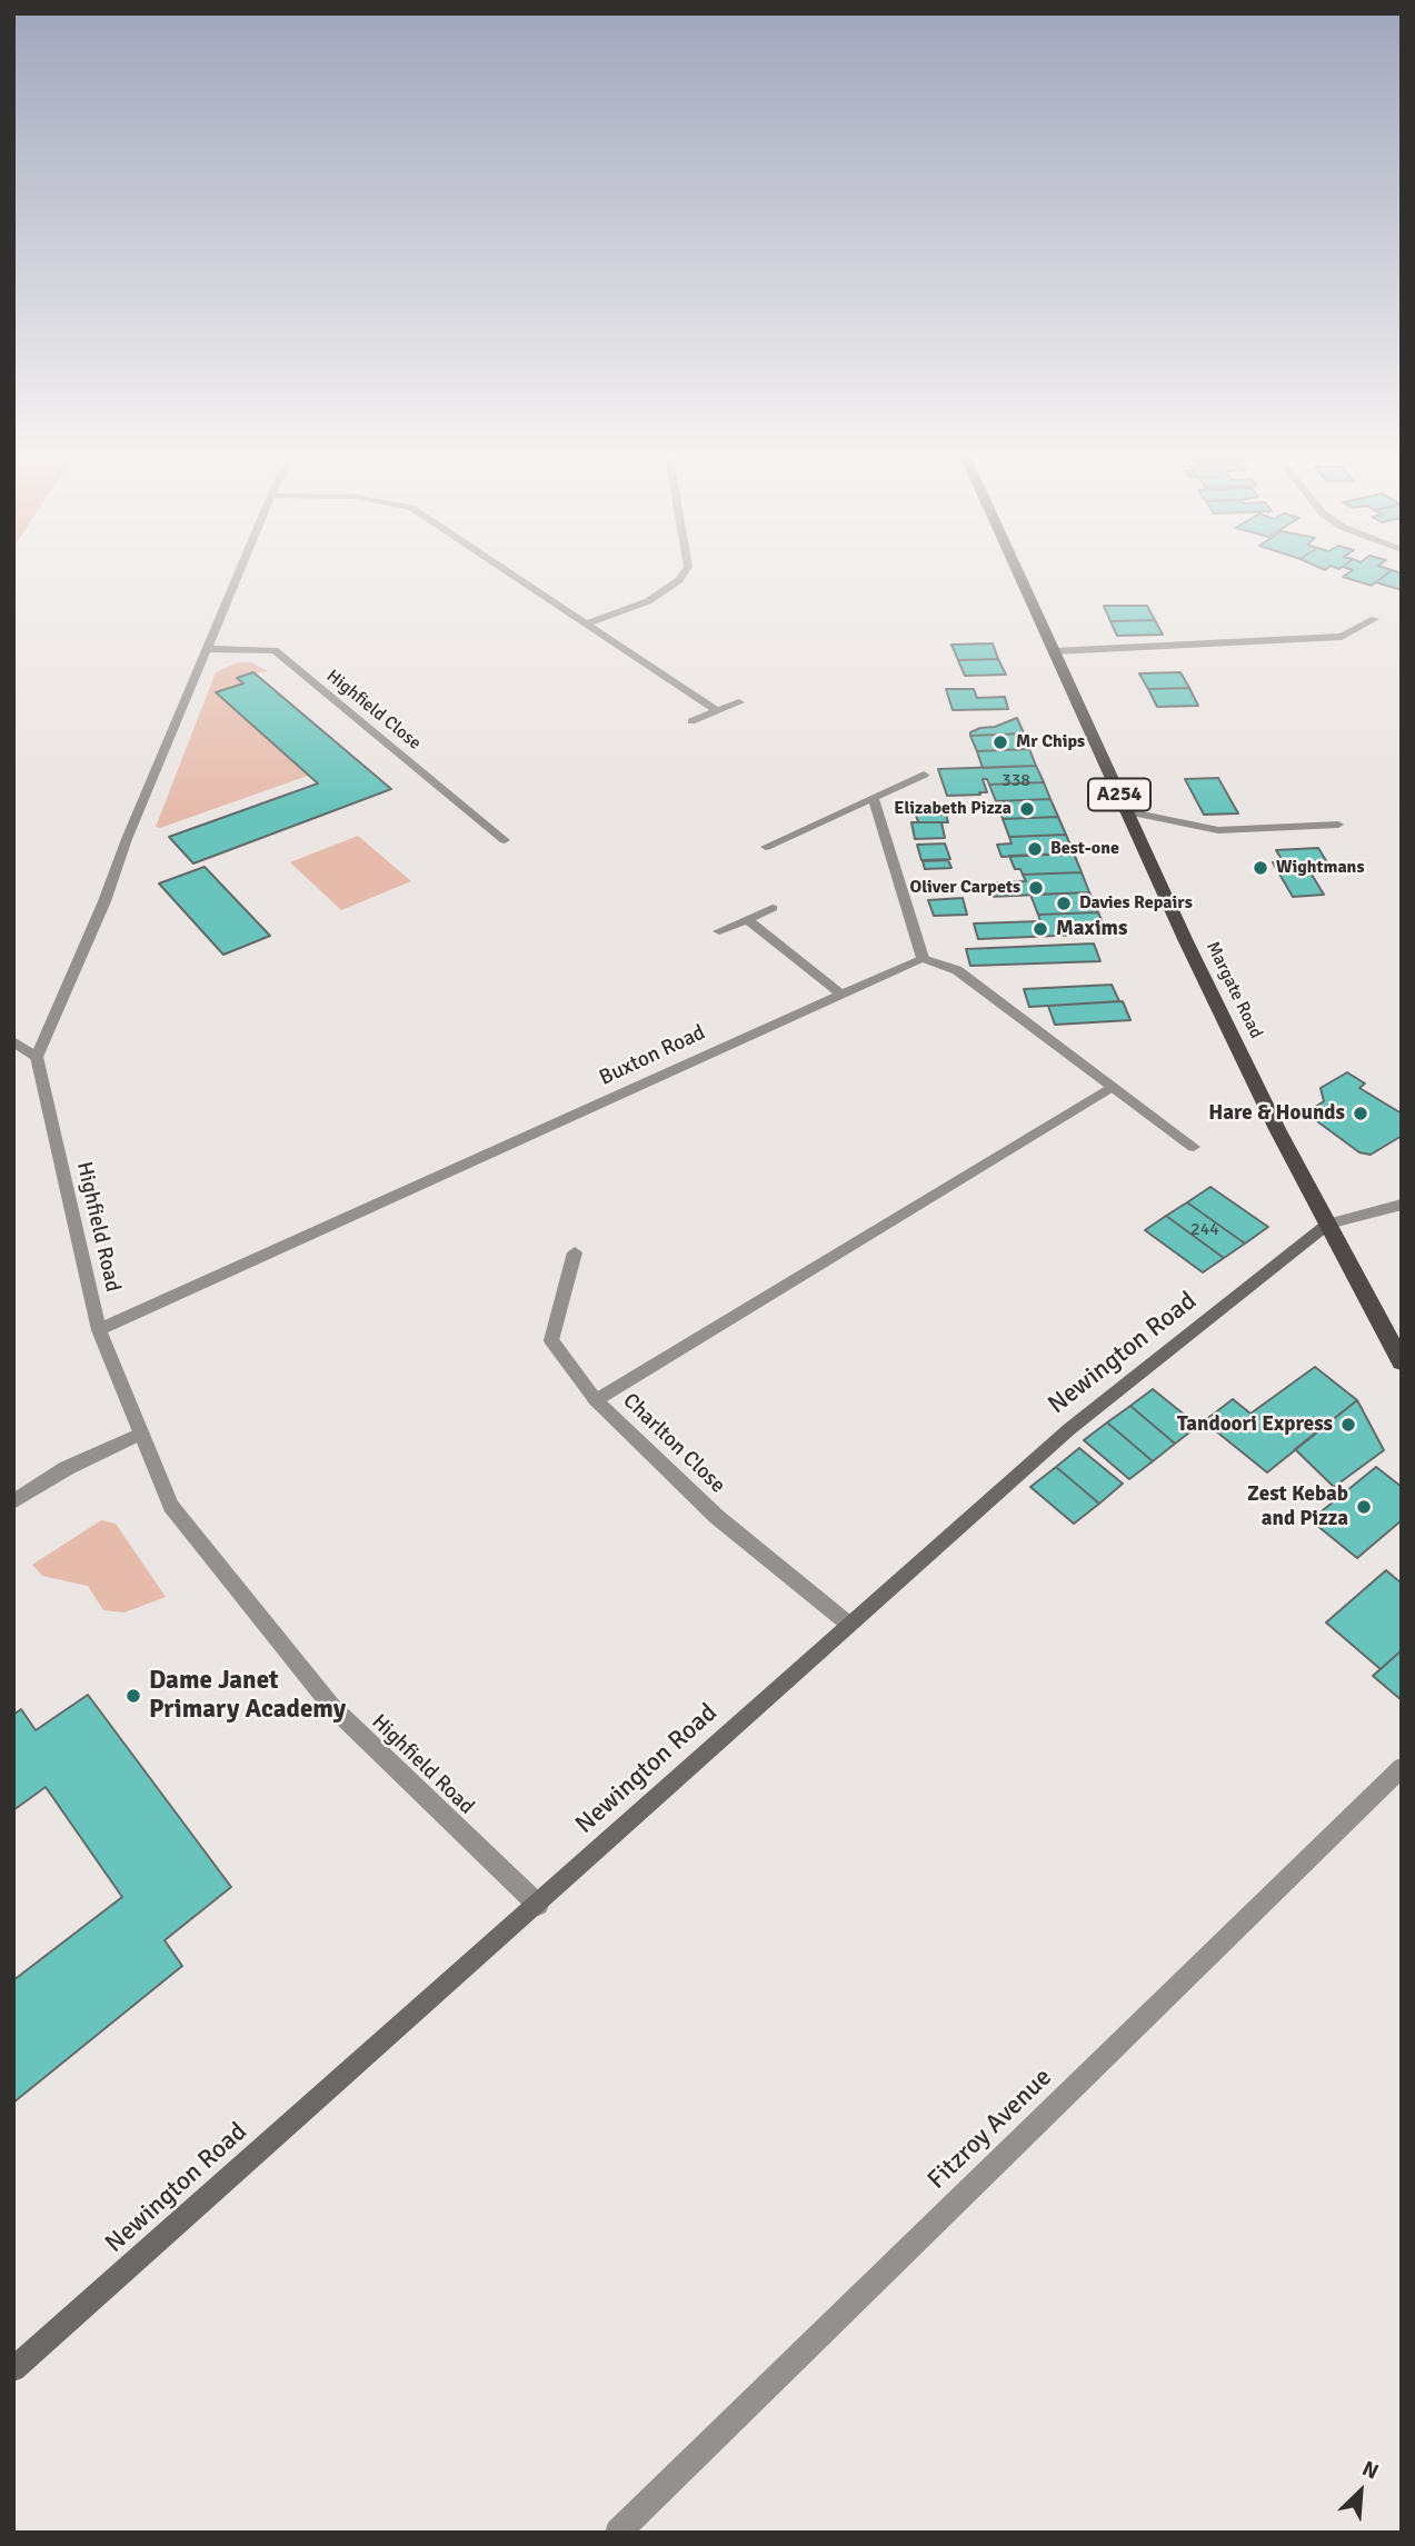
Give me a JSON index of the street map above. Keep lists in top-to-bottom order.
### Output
{
  "streets": {
    "main road": ["A254", "Margate Road", "Newington Road"],
    "street": [
      "Highfield Close",
      "Buxton Road",
      "Highfield Road",
      "Charlton Close",
      "Fitzroy Avenue"
    ]
  },
  "crossings": [
    ["Margate Road", "Newington Road"],
    ["Buxton Road", "Highfield Road"],
    ["Highfield Road", "Newington Road"],
    ["Newington Road", "Charlton Close"]
  ],
  "places": [
    "Mr Chips",
    "Elizabeth Pizza",
    "Best-one",
    "Wightmans",
    "Oliver Carpets",
    "Davies Repairs",
    "Maxims",
    "Hare & Hounds",
    "Tandoori Express",
    "Zest Kebab and Pizza",
    "Dame Janet Primary Academy"
  ],
  "house_numbers": ["338", "244"],
  "north": "top right"
}
